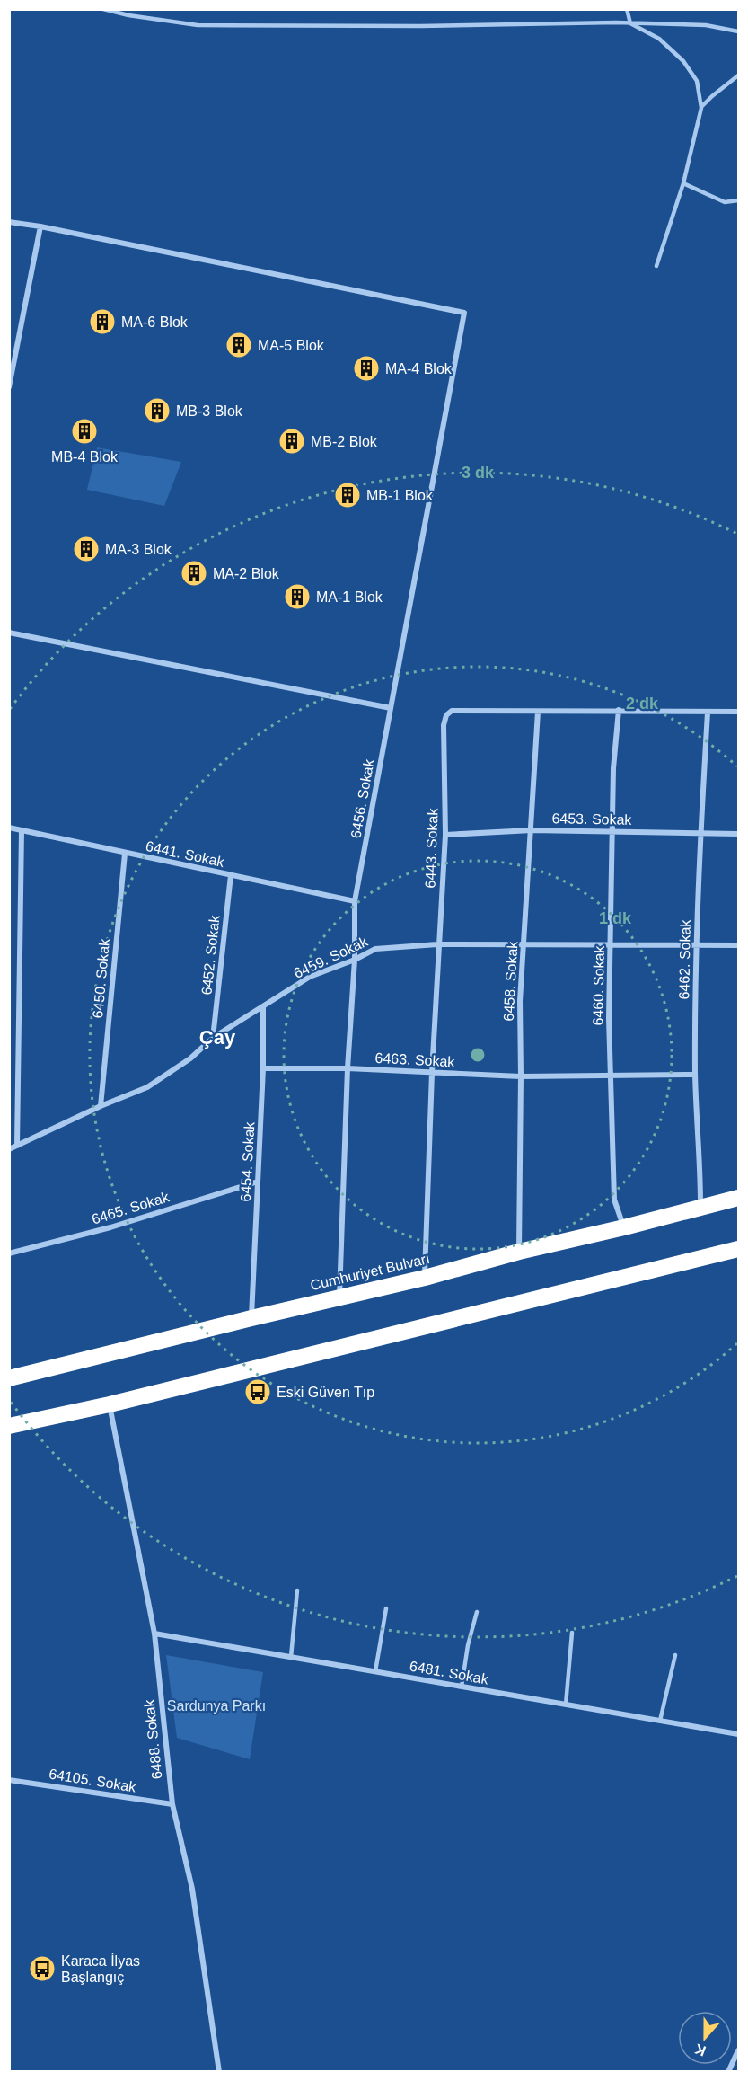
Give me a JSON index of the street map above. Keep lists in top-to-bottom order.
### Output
{
  "streets": {
    "highway": ["Cumhuriyet Bulvarı"],
    "street": [
      "6456. Sokak",
      "6453. Sokak",
      "6443. Sokak",
      "6441. Sokak",
      "6452. Sokak",
      "6459. Sokak",
      "6462. Sokak",
      "6450. Sokak",
      "6458. Sokak",
      "6460. Sokak",
      "6463. Sokak",
      "6454. Sokak",
      "6465. Sokak",
      "6481. Sokak",
      "6488. Sokak",
      "64105. Sokak"
    ]
  },
  "crossings": [
    ["6456. Sokak", "6441. Sokak"],
    ["6456. Sokak", "6459. Sokak"],
    ["6456. Sokak", "6463. Sokak"],
    ["6456. Sokak", "Cumhuriyet Bulvarı"],
    ["6453. Sokak", "6443. Sokak"],
    ["6453. Sokak", "6462. Sokak"],
    ["6453. Sokak", "6458. Sokak"],
    ["6453. Sokak", "6460. Sokak"],
    ["6443. Sokak", "6459. Sokak"],
    ["6443. Sokak", "6462. Sokak"],
    ["6443. Sokak", "6458. Sokak"],
    ["6443. Sokak", "6460. Sokak"],
    ["6443. Sokak", "6463. Sokak"],
    ["6443. Sokak", "Cumhuriyet Bulvarı"],
    ["6441. Sokak", "6452. Sokak"],
    ["6441. Sokak", "6450. Sokak"],
    ["6452. Sokak", "6459. Sokak"],
    ["6459. Sokak", "6462. Sokak"],
    ["6459. Sokak", "6450. Sokak"],
    ["6459. Sokak", "6458. Sokak"],
    ["6459. Sokak", "6460. Sokak"],
    ["6459. Sokak", "6454. Sokak"],
    ["6462. Sokak", "6463. Sokak"],
    ["6462. Sokak", "Cumhuriyet Bulvarı"],
    ["6458. Sokak", "6463. Sokak"],
    ["6458. Sokak", "Cumhuriyet Bulvarı"],
    ["6460. Sokak", "6463. Sokak"],
    ["6460. Sokak", "Cumhuriyet Bulvarı"],
    ["6463. Sokak", "6454. Sokak"],
    ["6454. Sokak", "6465. Sokak"],
    ["6454. Sokak", "Cumhuriyet Bulvarı"],
    ["6481. Sokak", "6488. Sokak"],
    ["6488. Sokak", "64105. Sokak"]
  ],
  "districts": ["Çay"],
  "parks": ["Sardunya Parkı"],
  "places": {
    "building": [
      "MA-6 Blok",
      "MA-5 Blok",
      "MA-4 Blok",
      "MB-3 Blok",
      "MB-4 Blok",
      "MB-2 Blok",
      "MB-1 Blok",
      "MA-3 Blok",
      "MA-2 Blok",
      "MA-1 Blok"
    ],
    "bus stop": ["Eski Güven Tıp", "Karaca İlyas Başlangıç"]
  },
  "north": "bottom",
  "rings": ["3 dk", "2 dk", "1 dk"]
}
